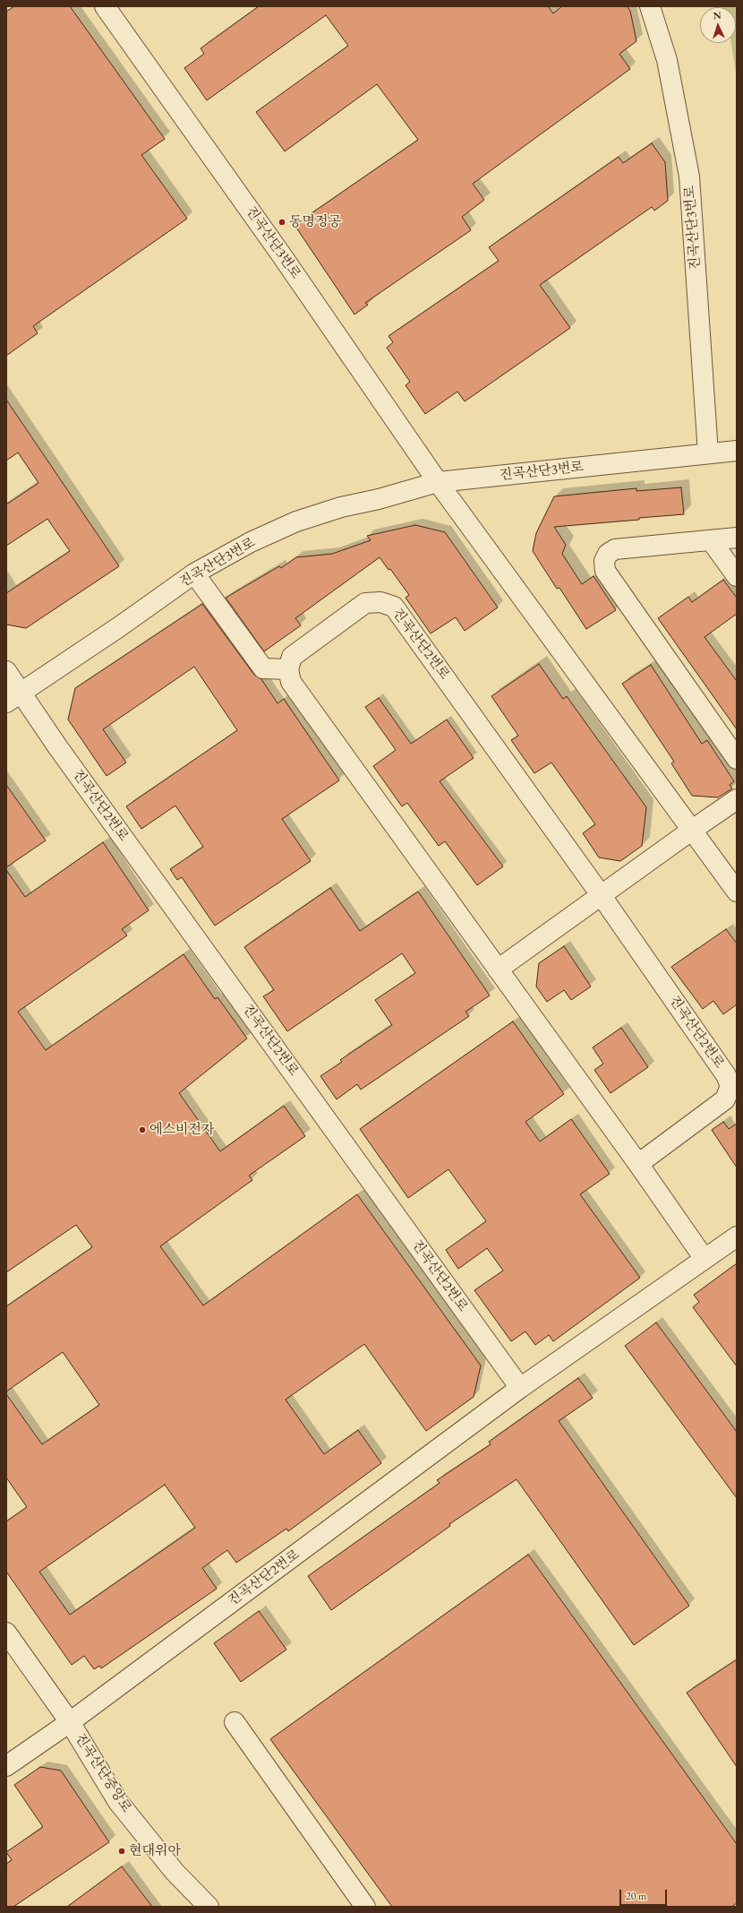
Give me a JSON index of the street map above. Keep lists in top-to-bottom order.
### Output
{
  "streets": {
    "street": ["진곡산단3번로", "진곡산단2번로", "진곡산단중앙로"]
  },
  "crossings": [
    ["진곡산단3번로", "진곡산단2번로"],
    ["진곡산단2번로", "진곡산단중앙로"]
  ],
  "places": ["동명정공", "에스비전자", "현대위아"],
  "scale_bar": "20 m",
  "north": "top"
}
